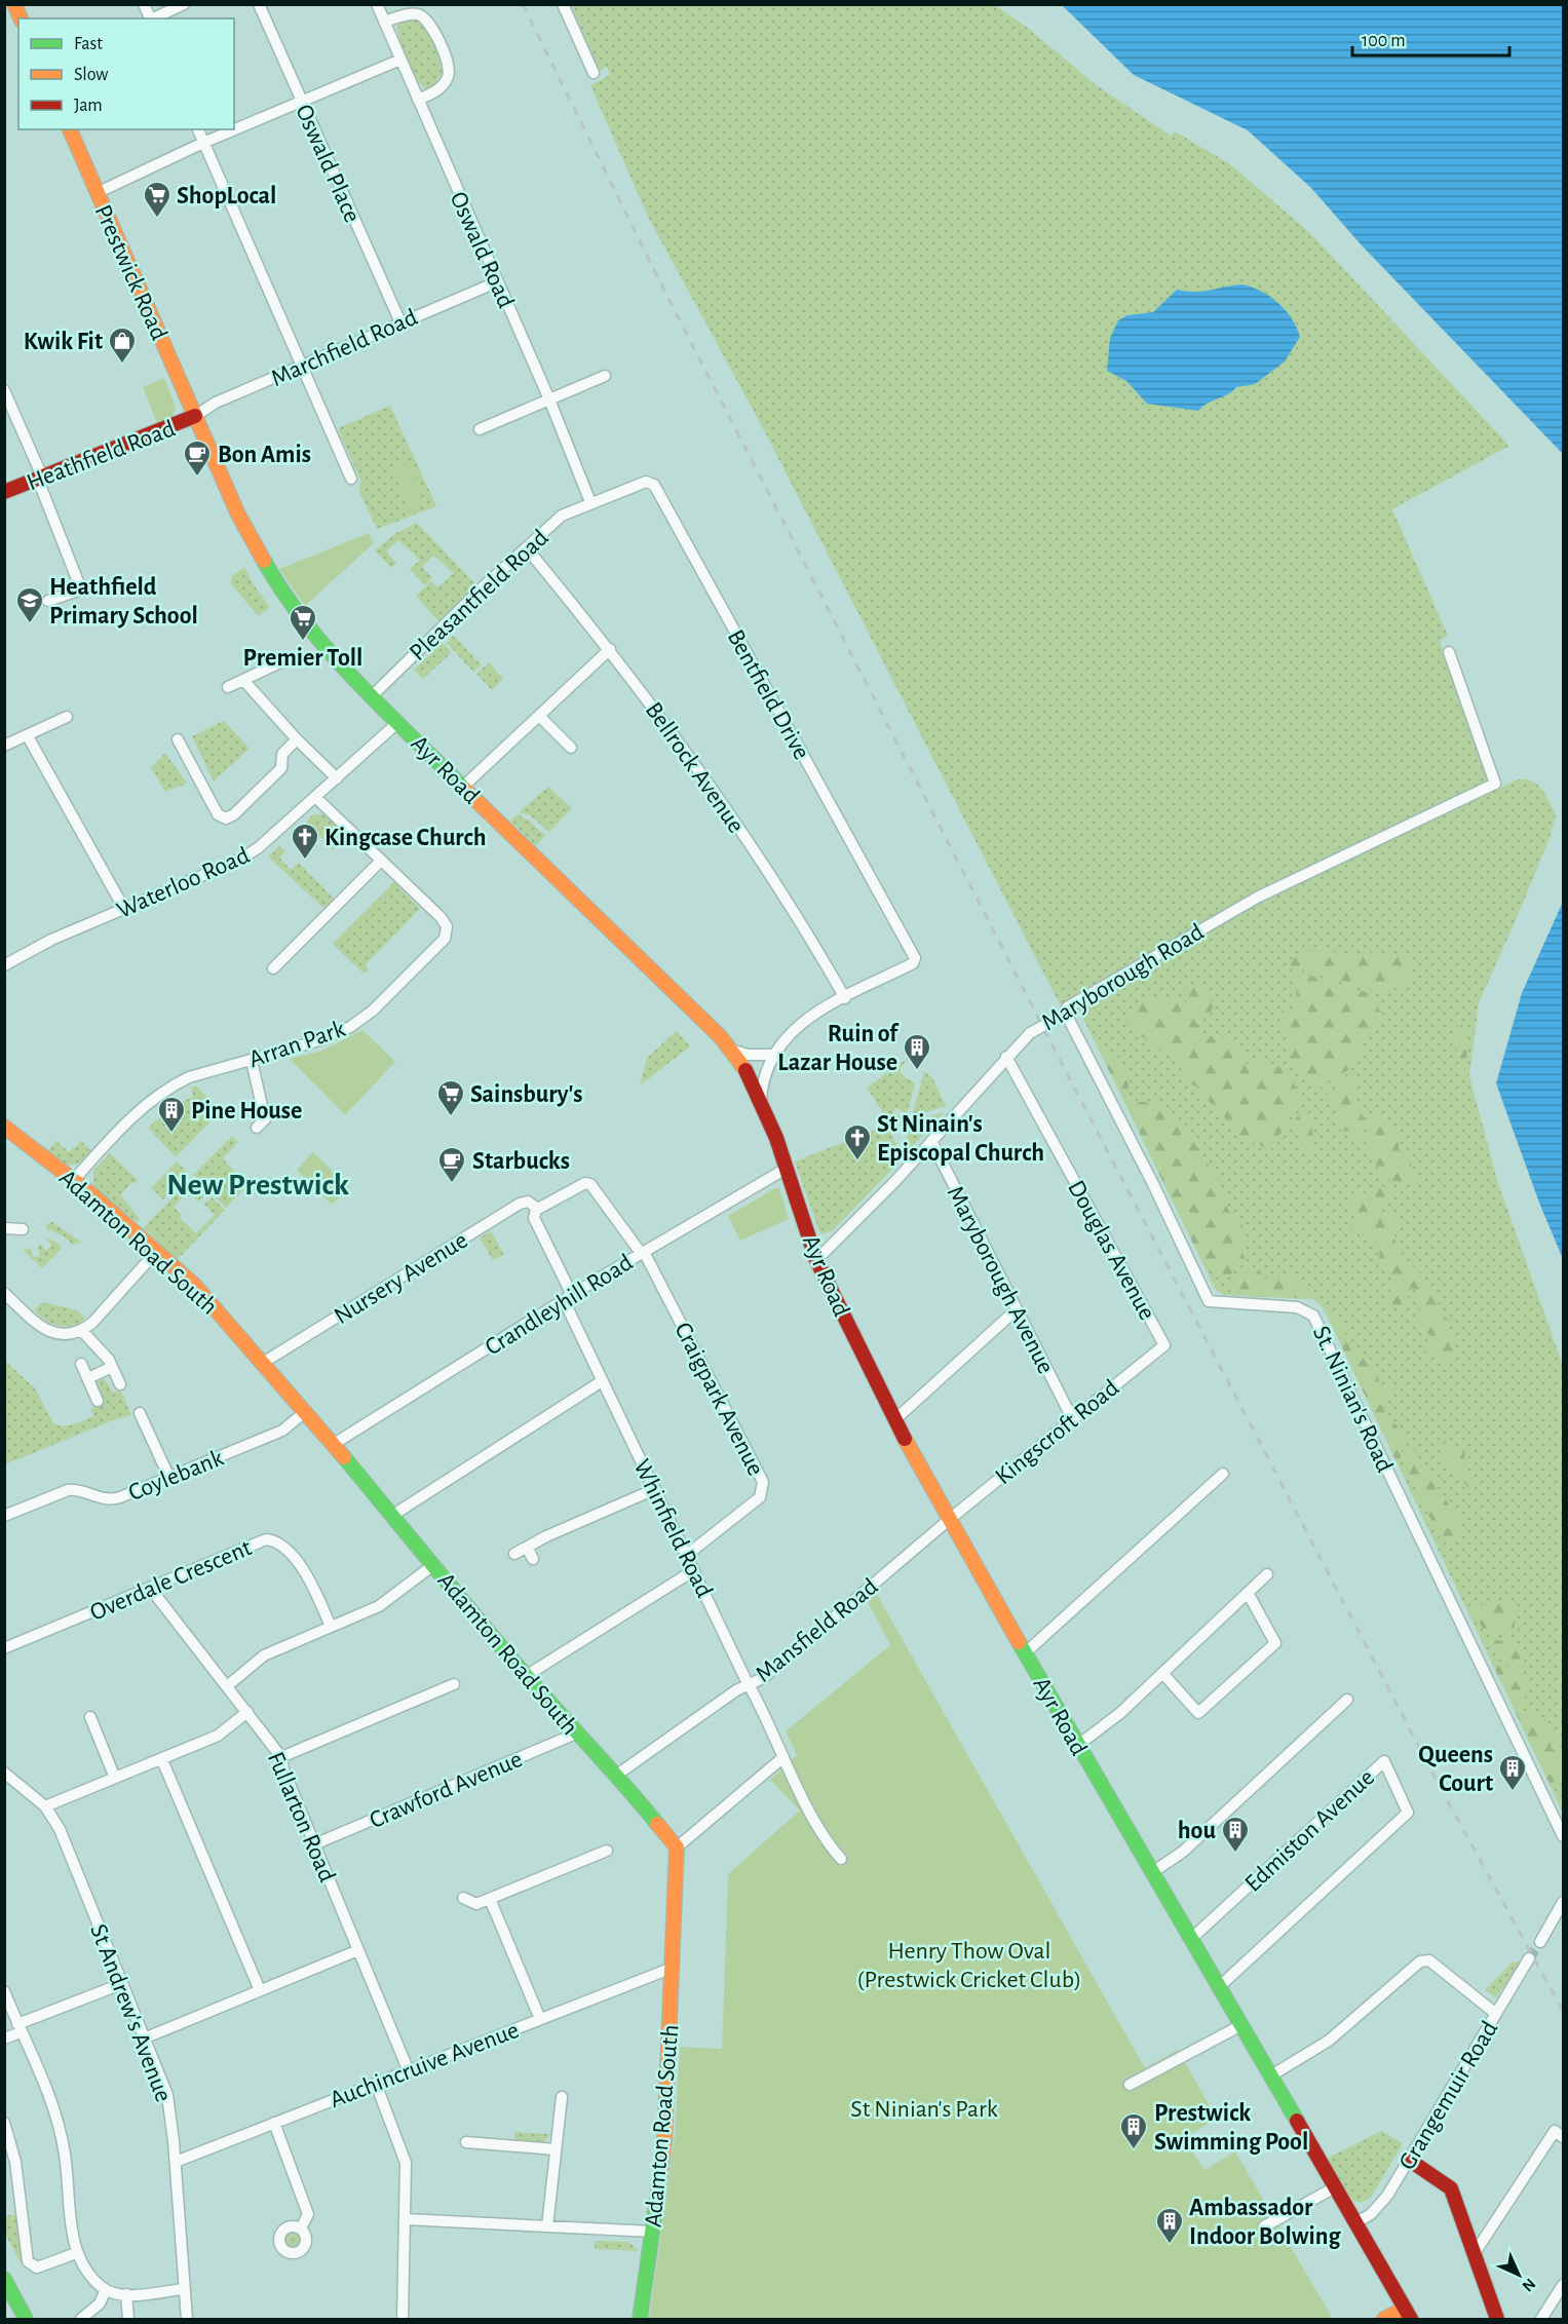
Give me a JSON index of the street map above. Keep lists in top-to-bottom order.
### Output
{
  "streets": {
    "main road": [
      "Prestwick Road",
      "Heathfield Road",
      "Ayr Road",
      "Adamton Road South"
    ],
    "street": [
      "Oswald Place",
      "Oswald Road",
      "Marchfield Road",
      "Pleasantfield Road",
      "Bentfield Drive",
      "Bellrock Avenue",
      "Waterloo Road",
      "Maryborough Road",
      "Arran Park",
      "Douglas Avenue",
      "Nursery Avenue",
      "Maryborough Avenue",
      "Crandleyhill Road",
      "Craigpark Avenue",
      "St. Ninian's Road",
      "Kingscroft Road",
      "Coylebank",
      "Whinfield Road",
      "Overdale Crescent",
      "Mansfield Road",
      "Crawford Avenue",
      "Fullarton Road",
      "Edmiston Avenue",
      "St Andrew's Avenue",
      "Auchincruive Avenue",
      "Grangemuir Road"
    ]
  },
  "crossings": [
    ["Oswald Place", "Marchfield Road"],
    ["Oswald Road", "Marchfield Road"],
    ["Oswald Road", "Pleasantfield Road"],
    ["Oswald Road", "Bentfield Drive"],
    ["Prestwick Road", "Marchfield Road"],
    ["Prestwick Road", "Heathfield Road"],
    ["Prestwick Road", "Ayr Road"],
    ["Marchfield Road", "Heathfield Road"],
    ["Marchfield Road", "Ayr Road"],
    ["Heathfield Road", "Ayr Road"],
    ["Pleasantfield Road", "Bentfield Drive"],
    ["Pleasantfield Road", "Bellrock Avenue"],
    ["Pleasantfield Road", "Ayr Road"],
    ["Bentfield Drive", "Bellrock Avenue"],
    ["Ayr Road", "Waterloo Road"],
    ["Ayr Road", "Maryborough Road"],
    ["Ayr Road", "Crandleyhill Road"],
    ["Ayr Road", "Kingscroft Road"],
    ["Ayr Road", "Mansfield Road"],
    ["Ayr Road", "Edmiston Avenue"],
    ["Ayr Road", "Grangemuir Road"],
    ["Waterloo Road", "Arran Park"],
    ["Maryborough Road", "Douglas Avenue"],
    ["Maryborough Road", "Maryborough Avenue"],
    ["Maryborough Road", "St. Ninian's Road"],
    ["Arran Park", "Adamton Road South"],
    ["Adamton Road South", "Nursery Avenue"],
    ["Adamton Road South", "Crandleyhill Road"],
    ["Adamton Road South", "Coylebank"],
    ["Adamton Road South", "Mansfield Road"],
    ["Adamton Road South", "Crawford Avenue"],
    ["Adamton Road South", "Auchincruive Avenue"],
    ["Douglas Avenue", "Kingscroft Road"],
    ["Nursery Avenue", "Craigpark Avenue"],
    ["Nursery Avenue", "Whinfield Road"],
    ["Maryborough Avenue", "Kingscroft Road"],
    ["Crandleyhill Road", "Craigpark Avenue"],
    ["Crandleyhill Road", "Whinfield Road"],
    ["Craigpark Avenue", "Whinfield Road"],
    ["Kingscroft Road", "Mansfield Road"],
    ["Whinfield Road", "Mansfield Road"],
    ["Overdale Crescent", "Fullarton Road"],
    ["Crawford Avenue", "Fullarton Road"],
    ["Fullarton Road", "Auchincruive Avenue"],
    ["St Andrew's Avenue", "Auchincruive Avenue"]
  ],
  "districts": ["New Prestwick"],
  "parks": ["Henry Thow Oval (Prestwick Cricket Club)", "St Ninian's Park"],
  "places": {
    "supermarket": ["ShopLocal", "Premier Toll", "Sainsbury's"],
    "shop": ["Kwik Fit"],
    "cafe": ["Bon Amis", "Starbucks"],
    "school or university": ["Heathfield Primary School"],
    "church": ["Kingcase Church", "St Ninain's Episcopal Church"],
    "building": [
      "Ruin of Lazar House",
      "Pine House",
      "Queens Court",
      "hou",
      "Prestwick Swimming Pool",
      "Ambassador Indoor Bolwing"
    ]
  },
  "legend": ["Fast", "Slow", "Jam"],
  "scale_bar": "100 m",
  "north": "bottom right"
}
